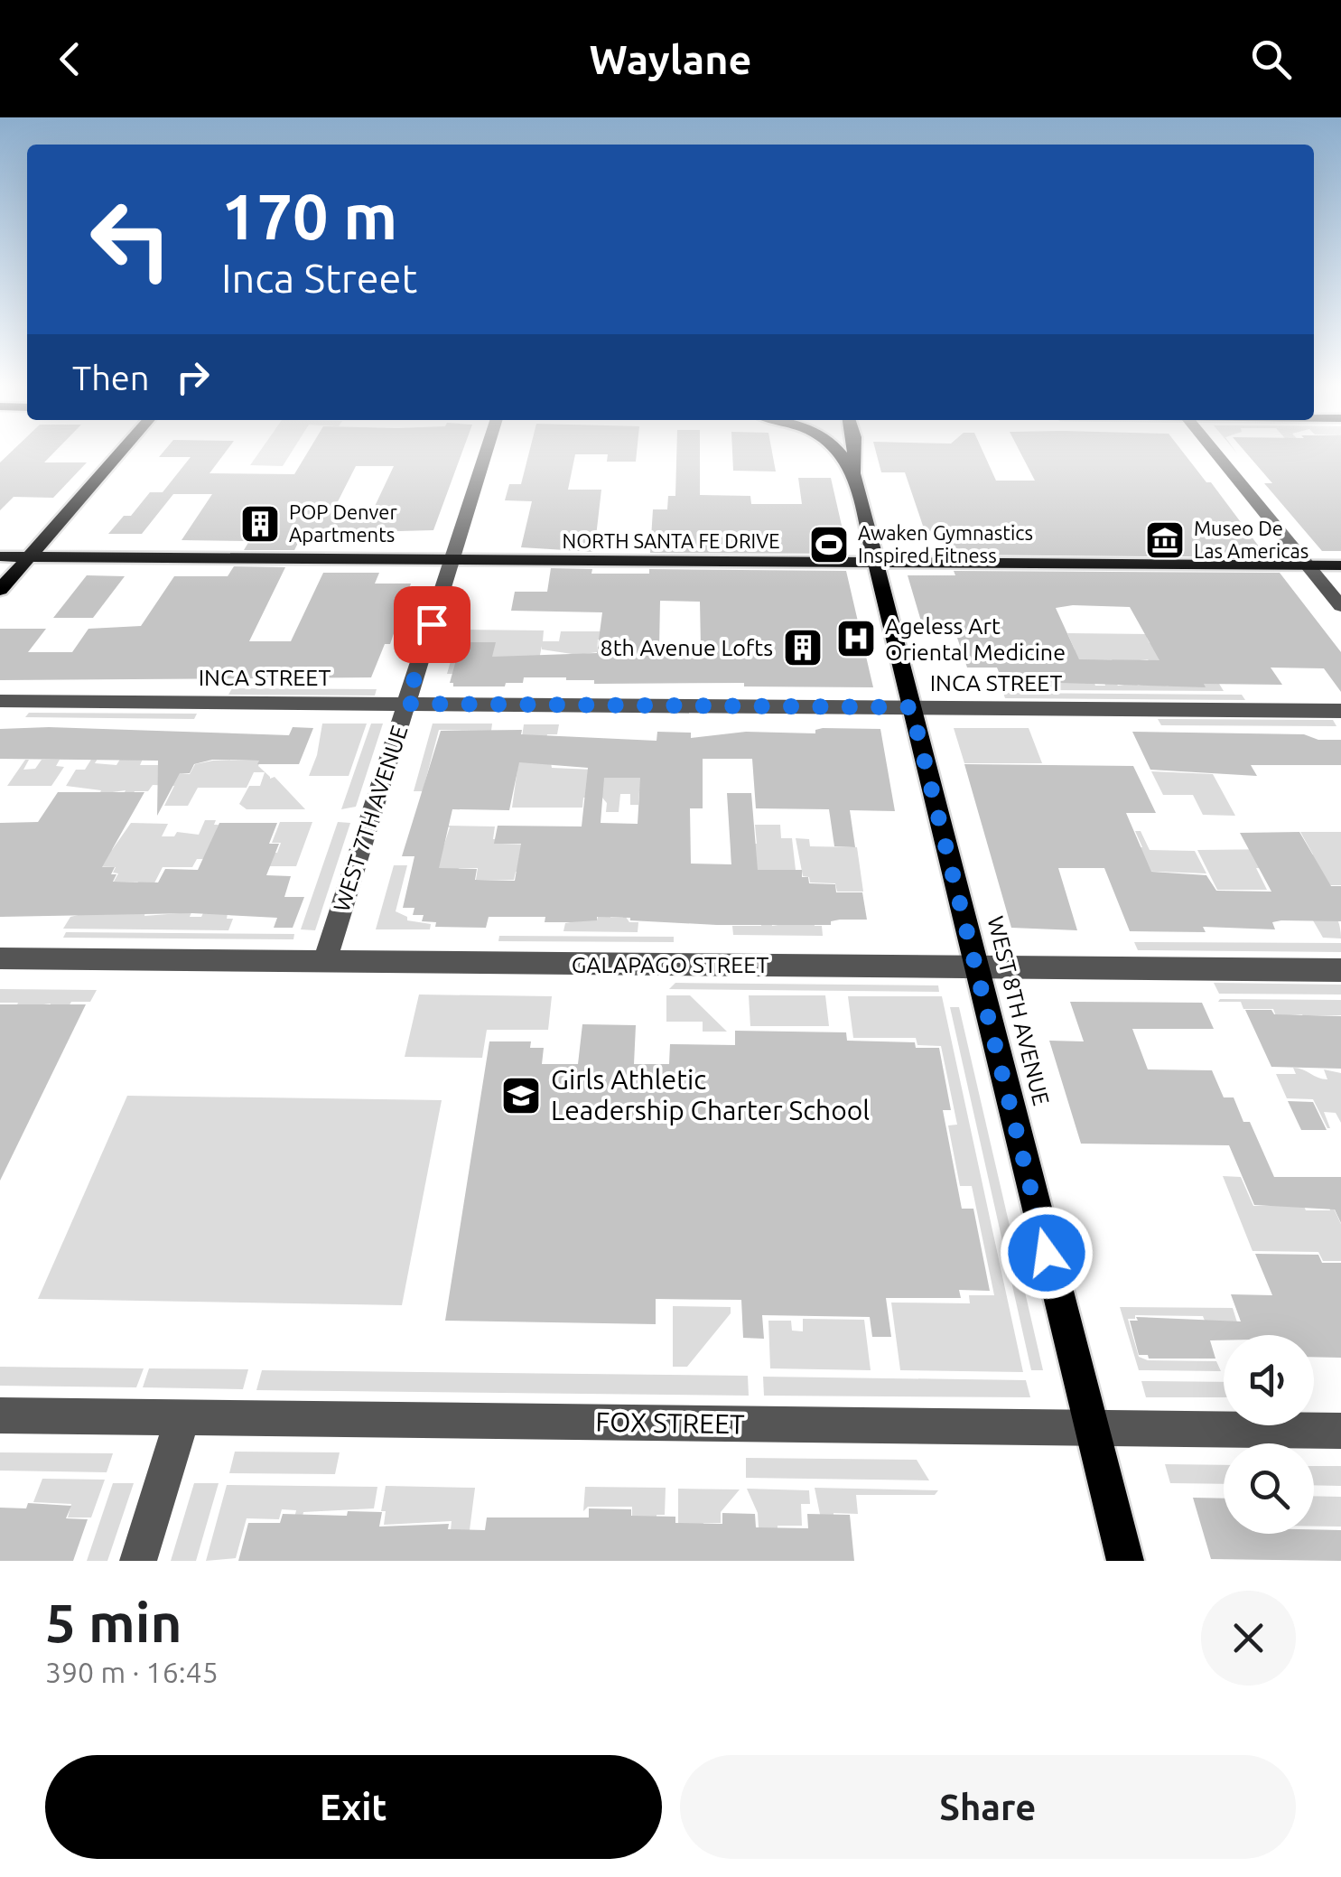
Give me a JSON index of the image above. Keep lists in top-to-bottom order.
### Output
{
  "streets": {
    "main road": ["NORTH SANTA FE DRIVE", "WEST 8TH AVENUE"],
    "street": [
      "INCA STREET",
      "WEST 7TH AVENUE",
      "GALAPAGO STREET",
      "FOX STREET"
    ]
  },
  "crossings": [
    ["NORTH SANTA FE DRIVE", "WEST 7TH AVENUE"],
    ["NORTH SANTA FE DRIVE", "WEST 8TH AVENUE"],
    ["INCA STREET", "WEST 7TH AVENUE"],
    ["INCA STREET", "WEST 8TH AVENUE"],
    ["WEST 7TH AVENUE", "GALAPAGO STREET"],
    ["GALAPAGO STREET", "WEST 8TH AVENUE"],
    ["WEST 8TH AVENUE", "FOX STREET"]
  ],
  "places": {
    "building": ["POP Denver Apartments", "8th Avenue Lofts"],
    "museum": ["Museo De Las Americas"],
    "sports": ["Awaken Gymnastics Inspired Fitness"],
    "hospital": ["Ageless Art Oriental Medicine"],
    "school or university": ["Girls Athletic Leadership Charter School"]
  },
  "page": {
    "header": "Waylane",
    "turn": ["170 m", "Inca Street"],
    "then": "Then",
    "heading": ["5 min", "390 m · 16:45"],
    "buttons": ["Exit", "Share"]
  }
}
